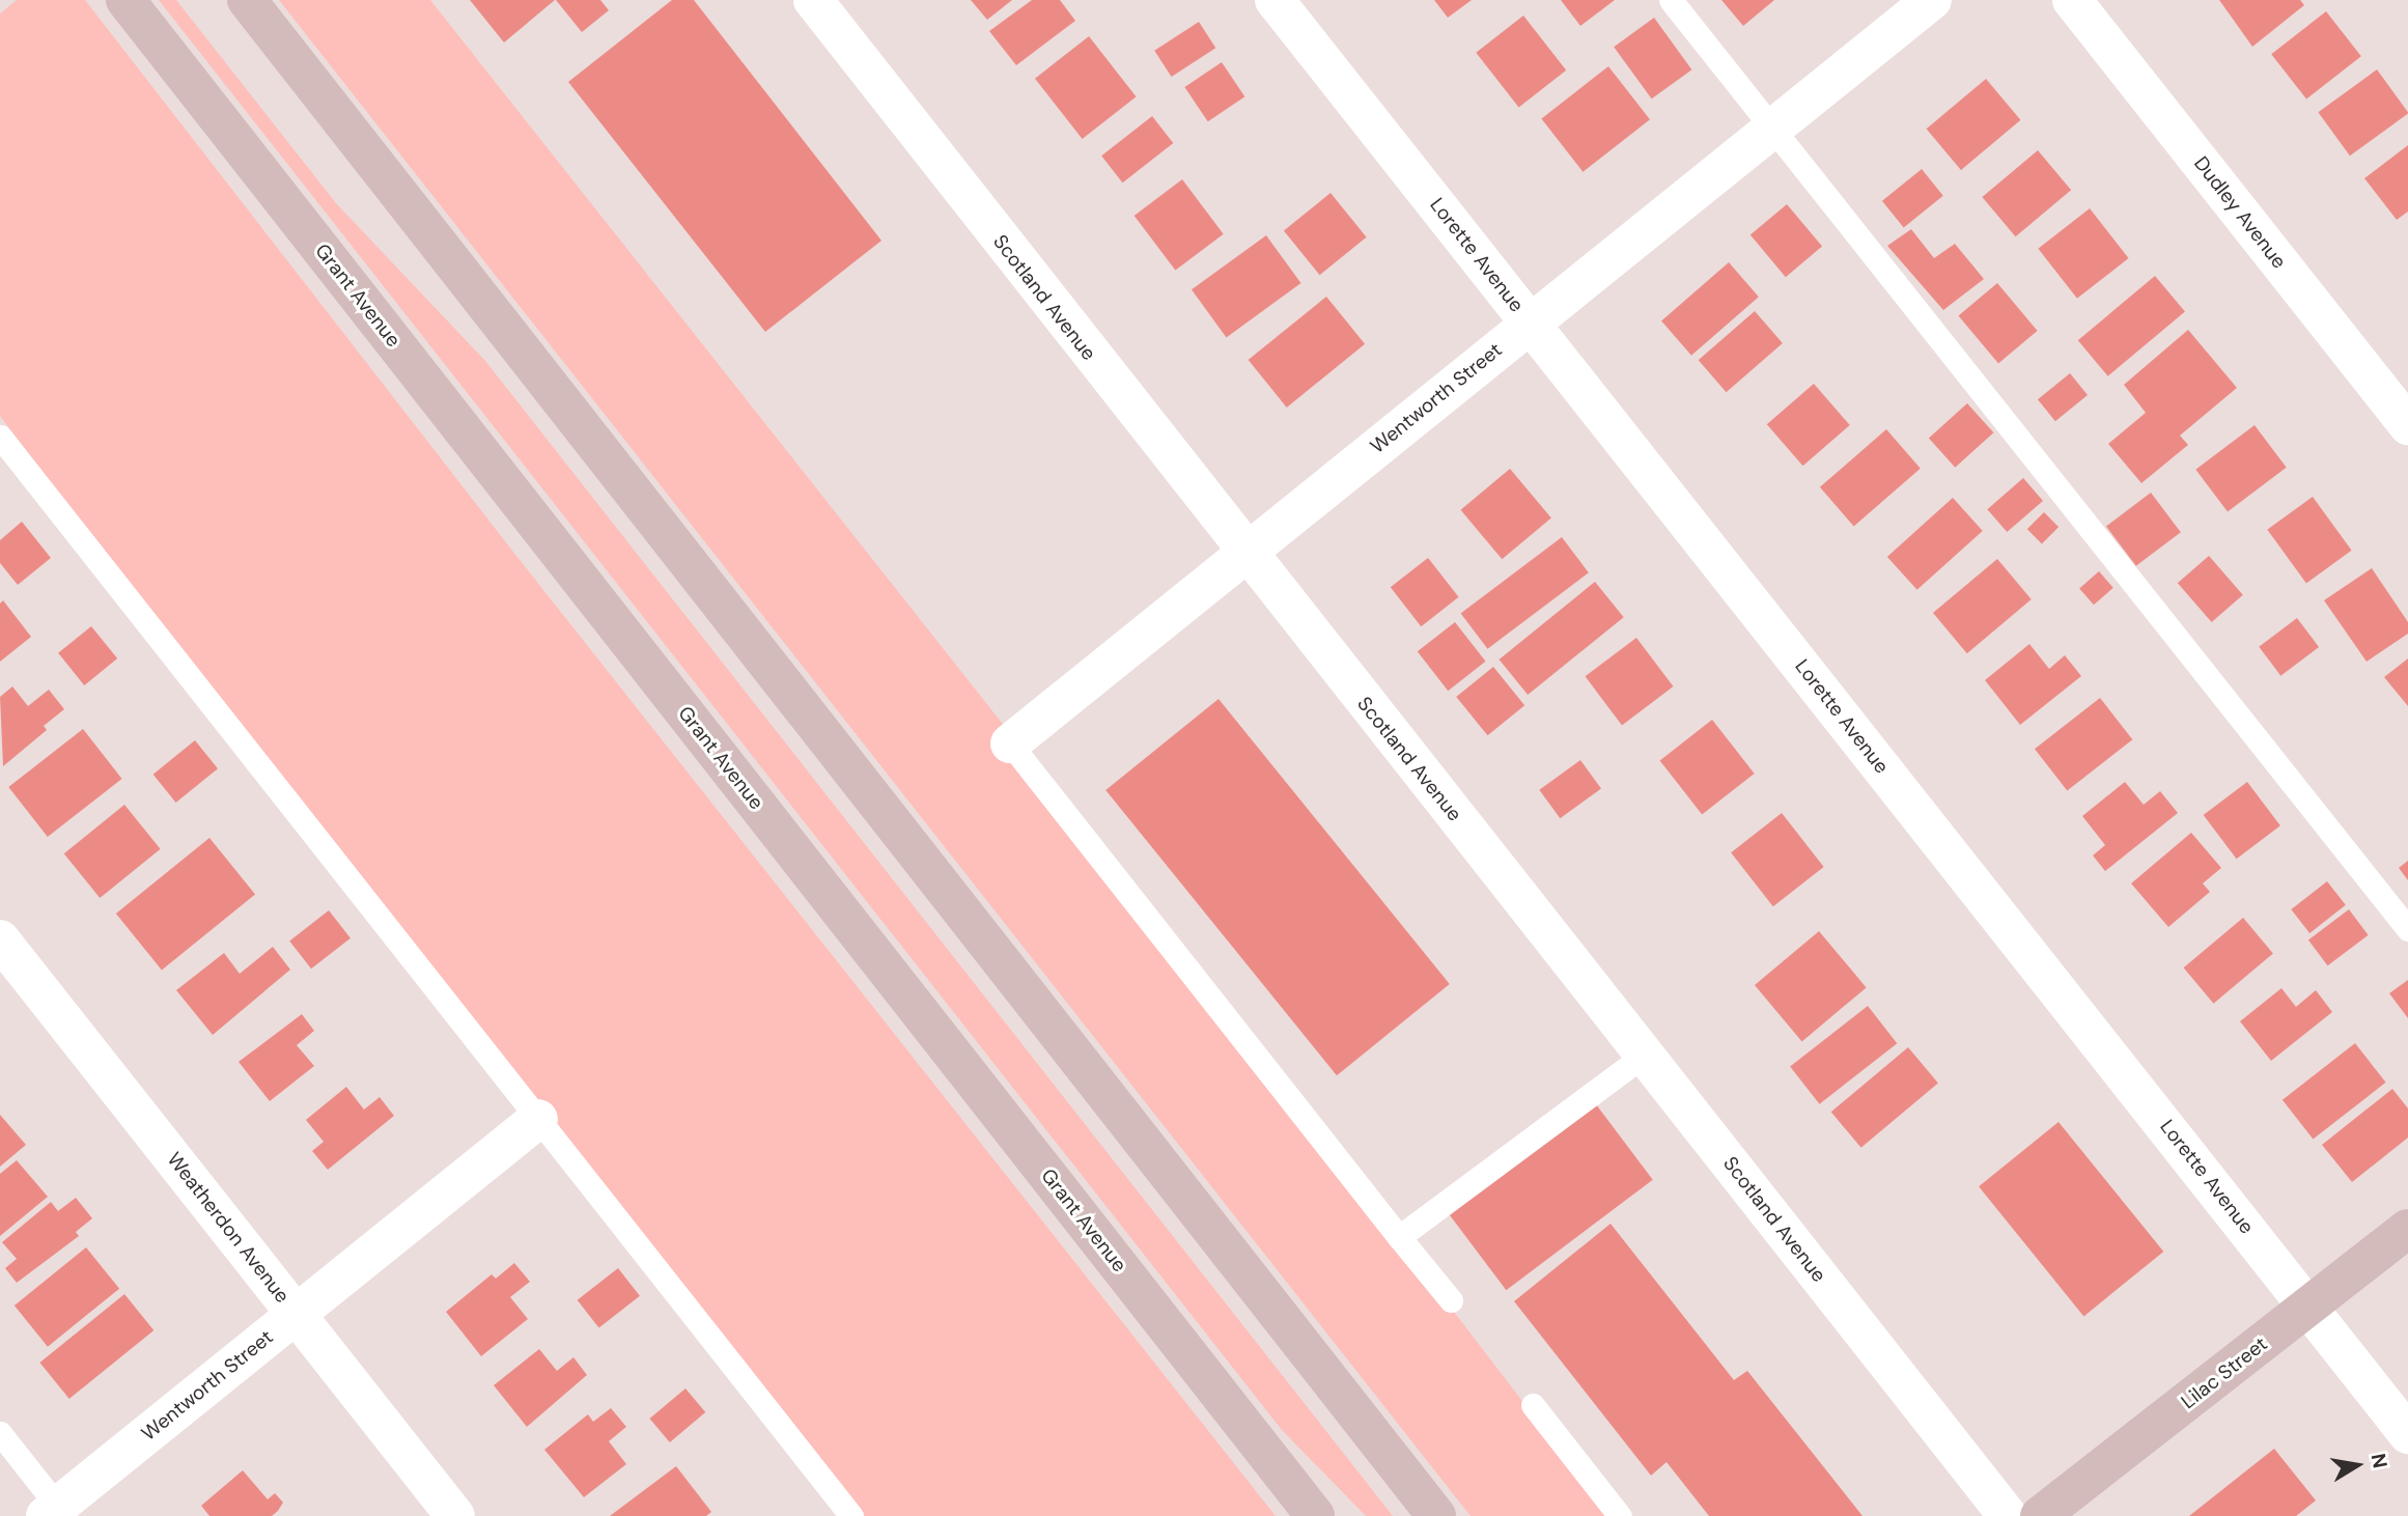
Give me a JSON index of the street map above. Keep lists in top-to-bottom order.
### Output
{
  "streets": {
    "main road": ["Grant Avenue", "Lilac Street"],
    "street": [
      "Dudley Avenue",
      "Lorette Avenue",
      "Scotland Avenue",
      "Wentworth Street",
      "Weatherdon Avenue"
    ]
  },
  "crossings": [
    ["Lorette Avenue", "Wentworth Street"],
    ["Lorette Avenue", "Lilac Street"],
    ["Scotland Avenue", "Wentworth Street"],
    ["Wentworth Street", "Weatherdon Avenue"]
  ],
  "north": "right"
}
